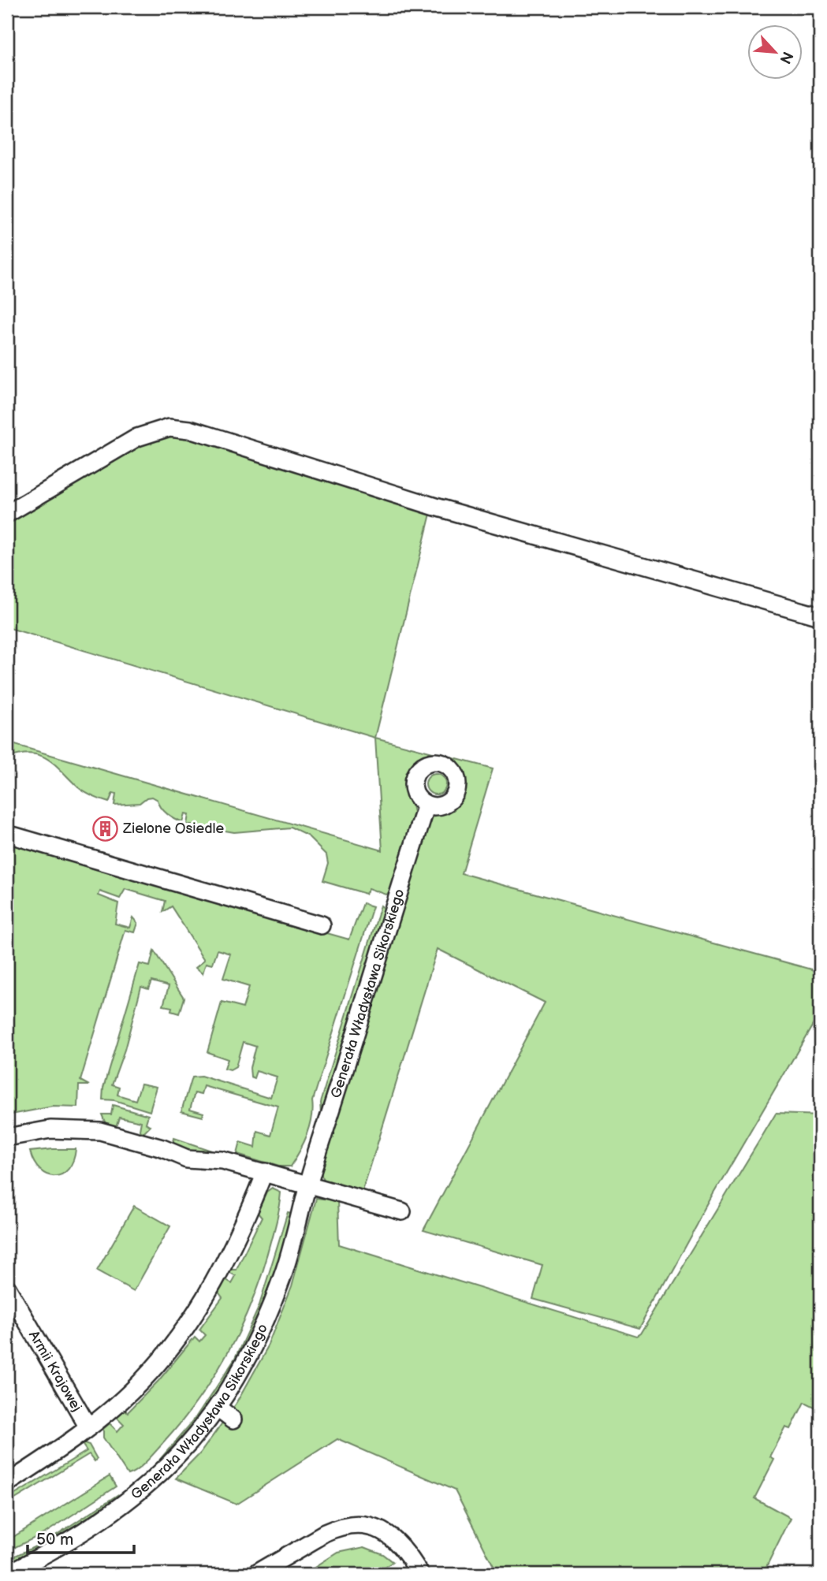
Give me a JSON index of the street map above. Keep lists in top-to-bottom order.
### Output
{
  "streets": {
    "street": ["Generała Władysława Sikorskiego", "Armii Krajowej"]
  },
  "places": {
    "building": ["Zielone Osiedle"]
  },
  "scale_bar": "50 m",
  "north": "bottom right"
}
